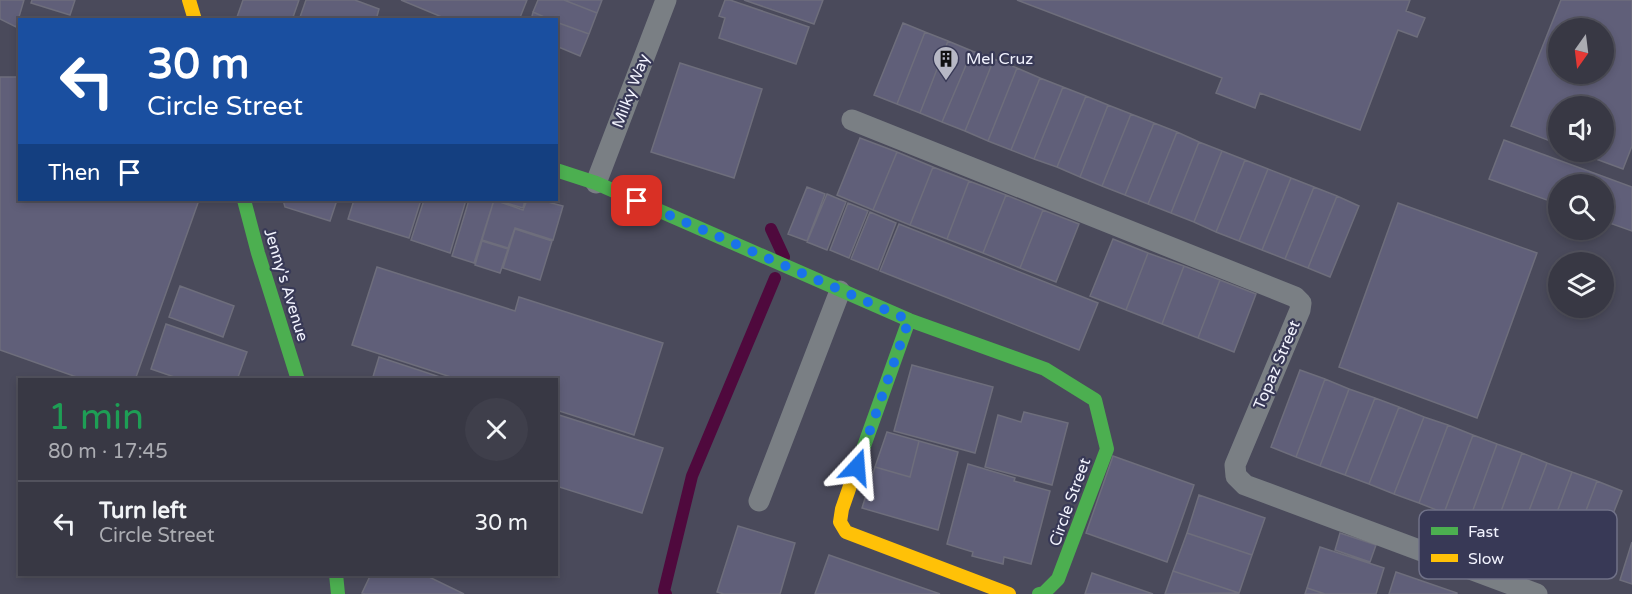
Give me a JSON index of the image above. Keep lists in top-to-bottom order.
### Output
{
  "streets": {
    "street": ["Jenny's Avenue", "Circle Street"],
    "lane": ["Milky Way", "Topaz Street"]
  },
  "crossings": [
    ["Milky Way", "Circle Street"]
  ],
  "places": {
    "building": ["Mel Cruz"]
  },
  "legend": ["Fast", "Slow"],
  "north": "bottom",
  "page": {
    "turn": ["30 m", "Circle Street"],
    "then": "Then",
    "heading": ["1 min", "80 m · 17:45"],
    "list": [
      {
        "name": "Turn left",
        "note": "Circle Street",
        "value": "30 m"
      }
    ]
  }
}
